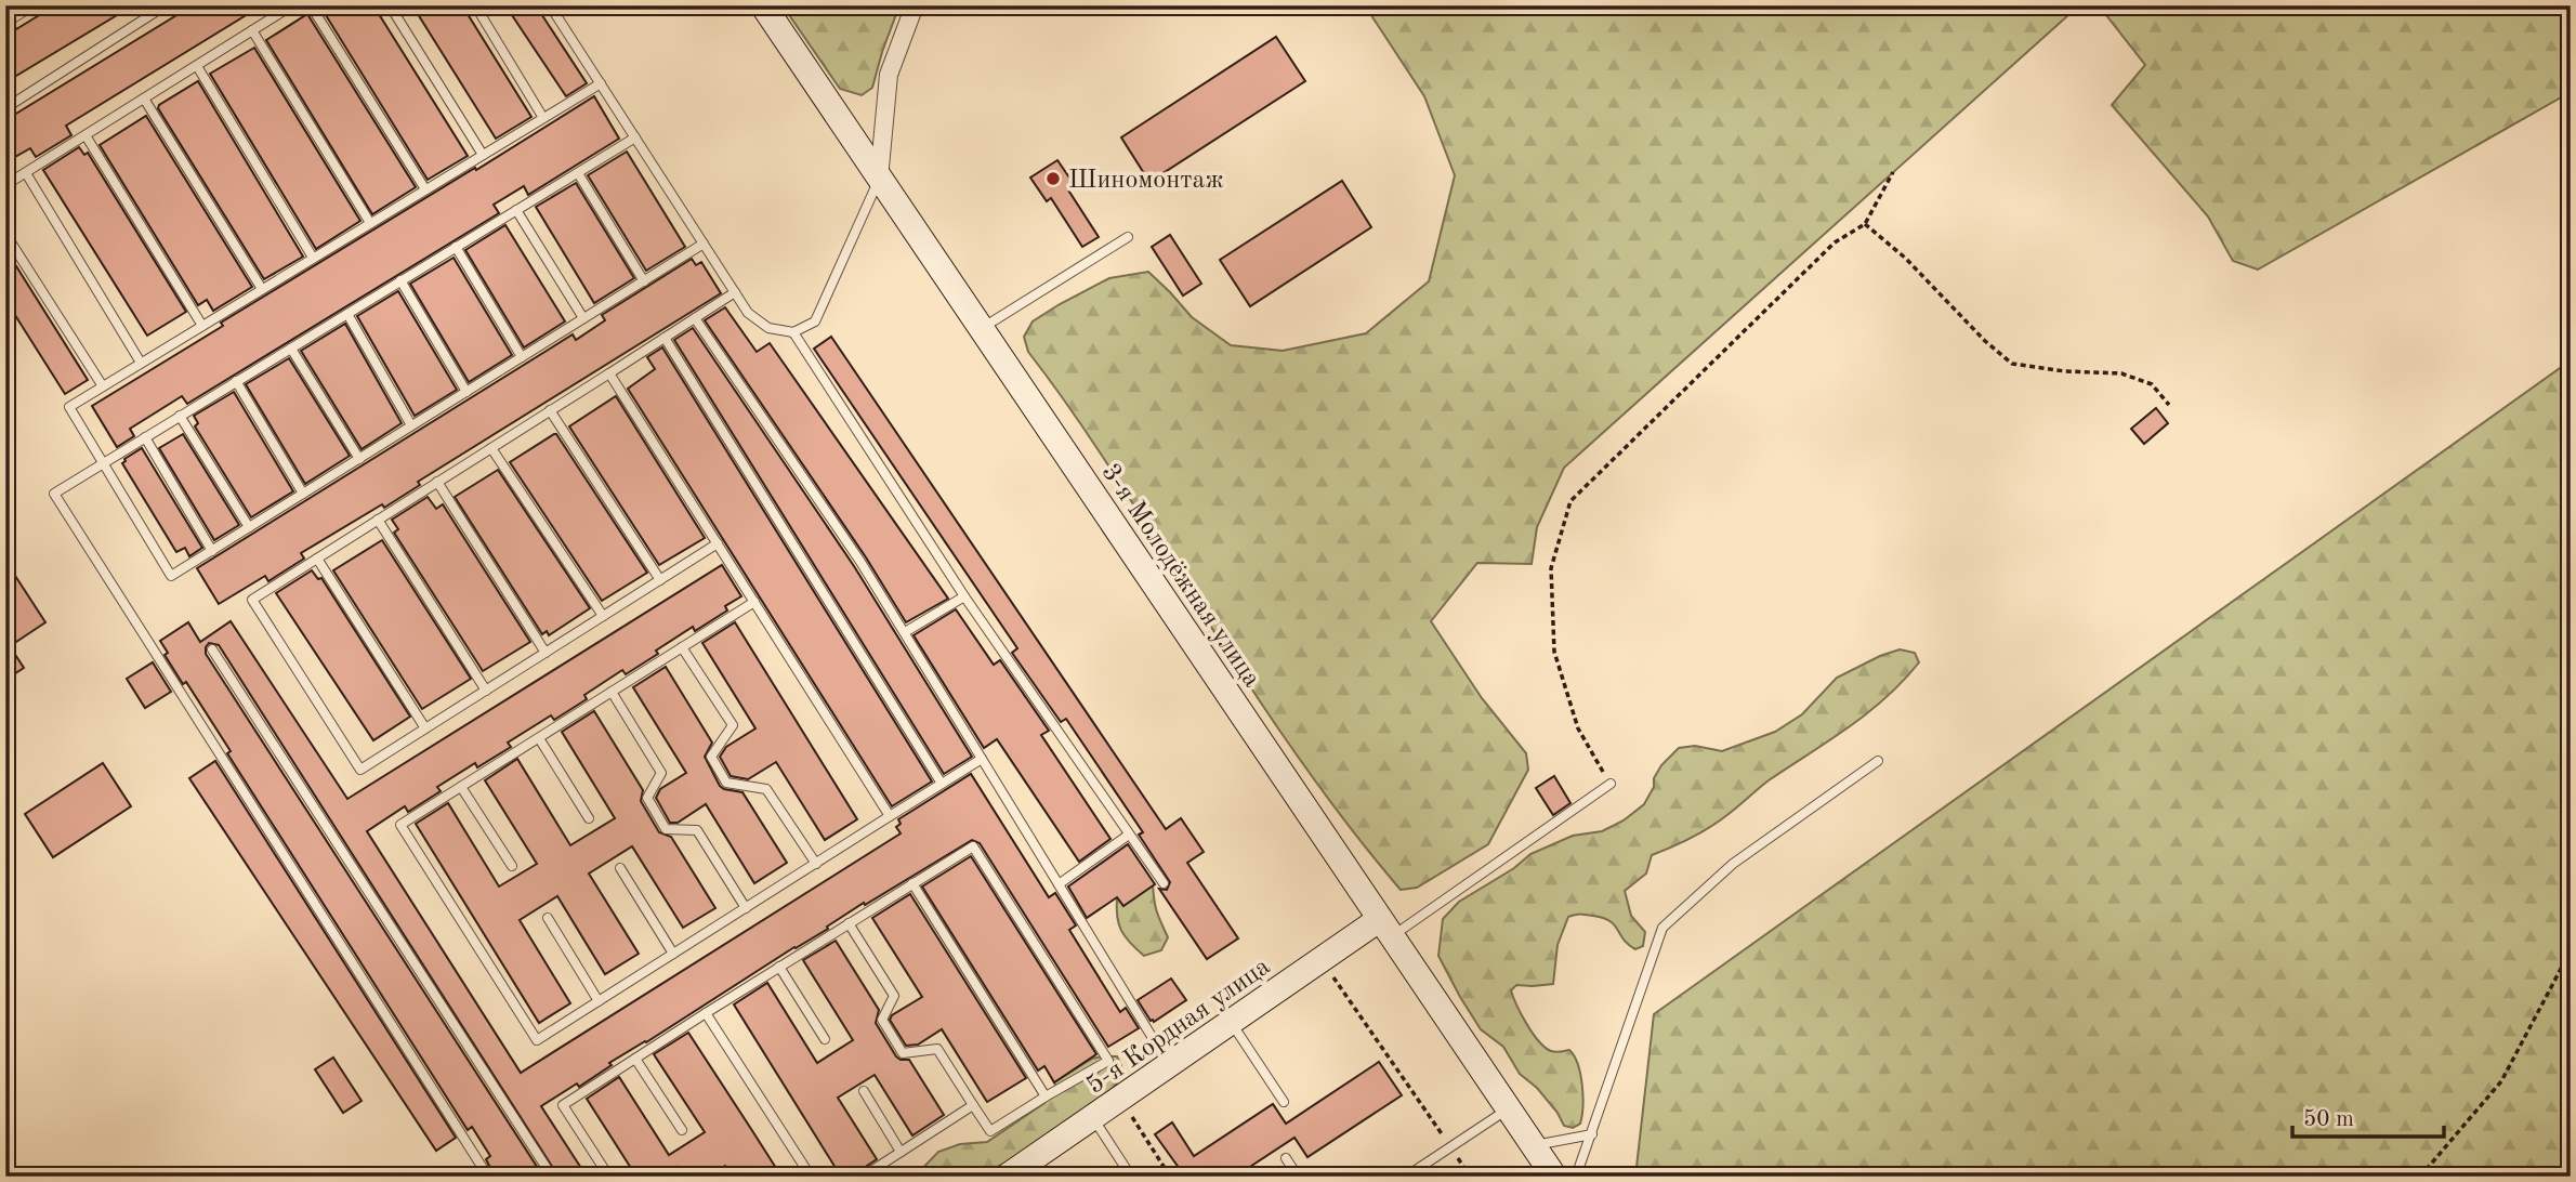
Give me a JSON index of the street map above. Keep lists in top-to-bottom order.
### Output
{
  "streets": {
    "main road": ["3-я Молодёжная улица", "5-я Кордная улица"]
  },
  "crossings": [
    ["3-я Молодёжная улица", "5-я Кордная улица"]
  ],
  "places": ["Шиномонтаж"],
  "scale_bar": "50 m"
}
